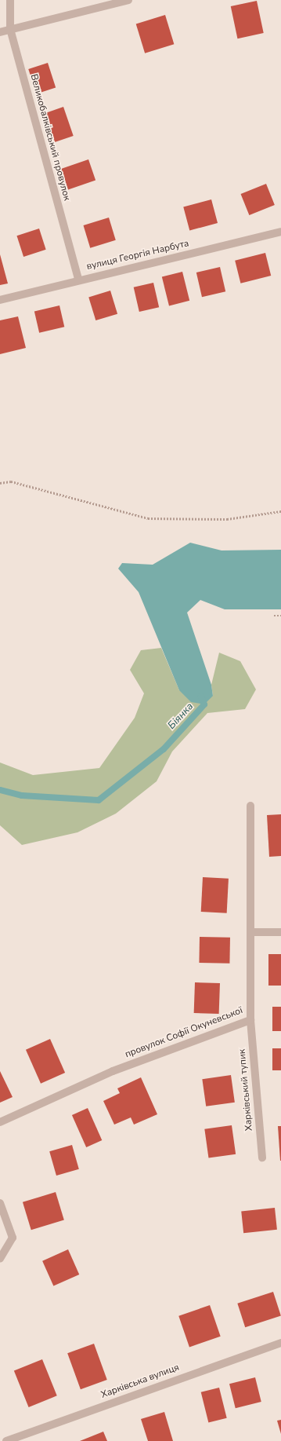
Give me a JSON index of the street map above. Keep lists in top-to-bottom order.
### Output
{
  "streets": {
    "street": [
      "Великобалківський провулок",
      "вулиця Георгія Нарбута",
      "провулок Софії Окуневської",
      "Харківський тупик",
      "Харківська вулиця"
    ]
  },
  "crossings": [
    ["Великобалківський провулок", "вулиця Георгія Нарбута"],
    ["провулок Софії Окуневської", "Харківський тупик"]
  ],
  "water": ["Біянка"]
}
